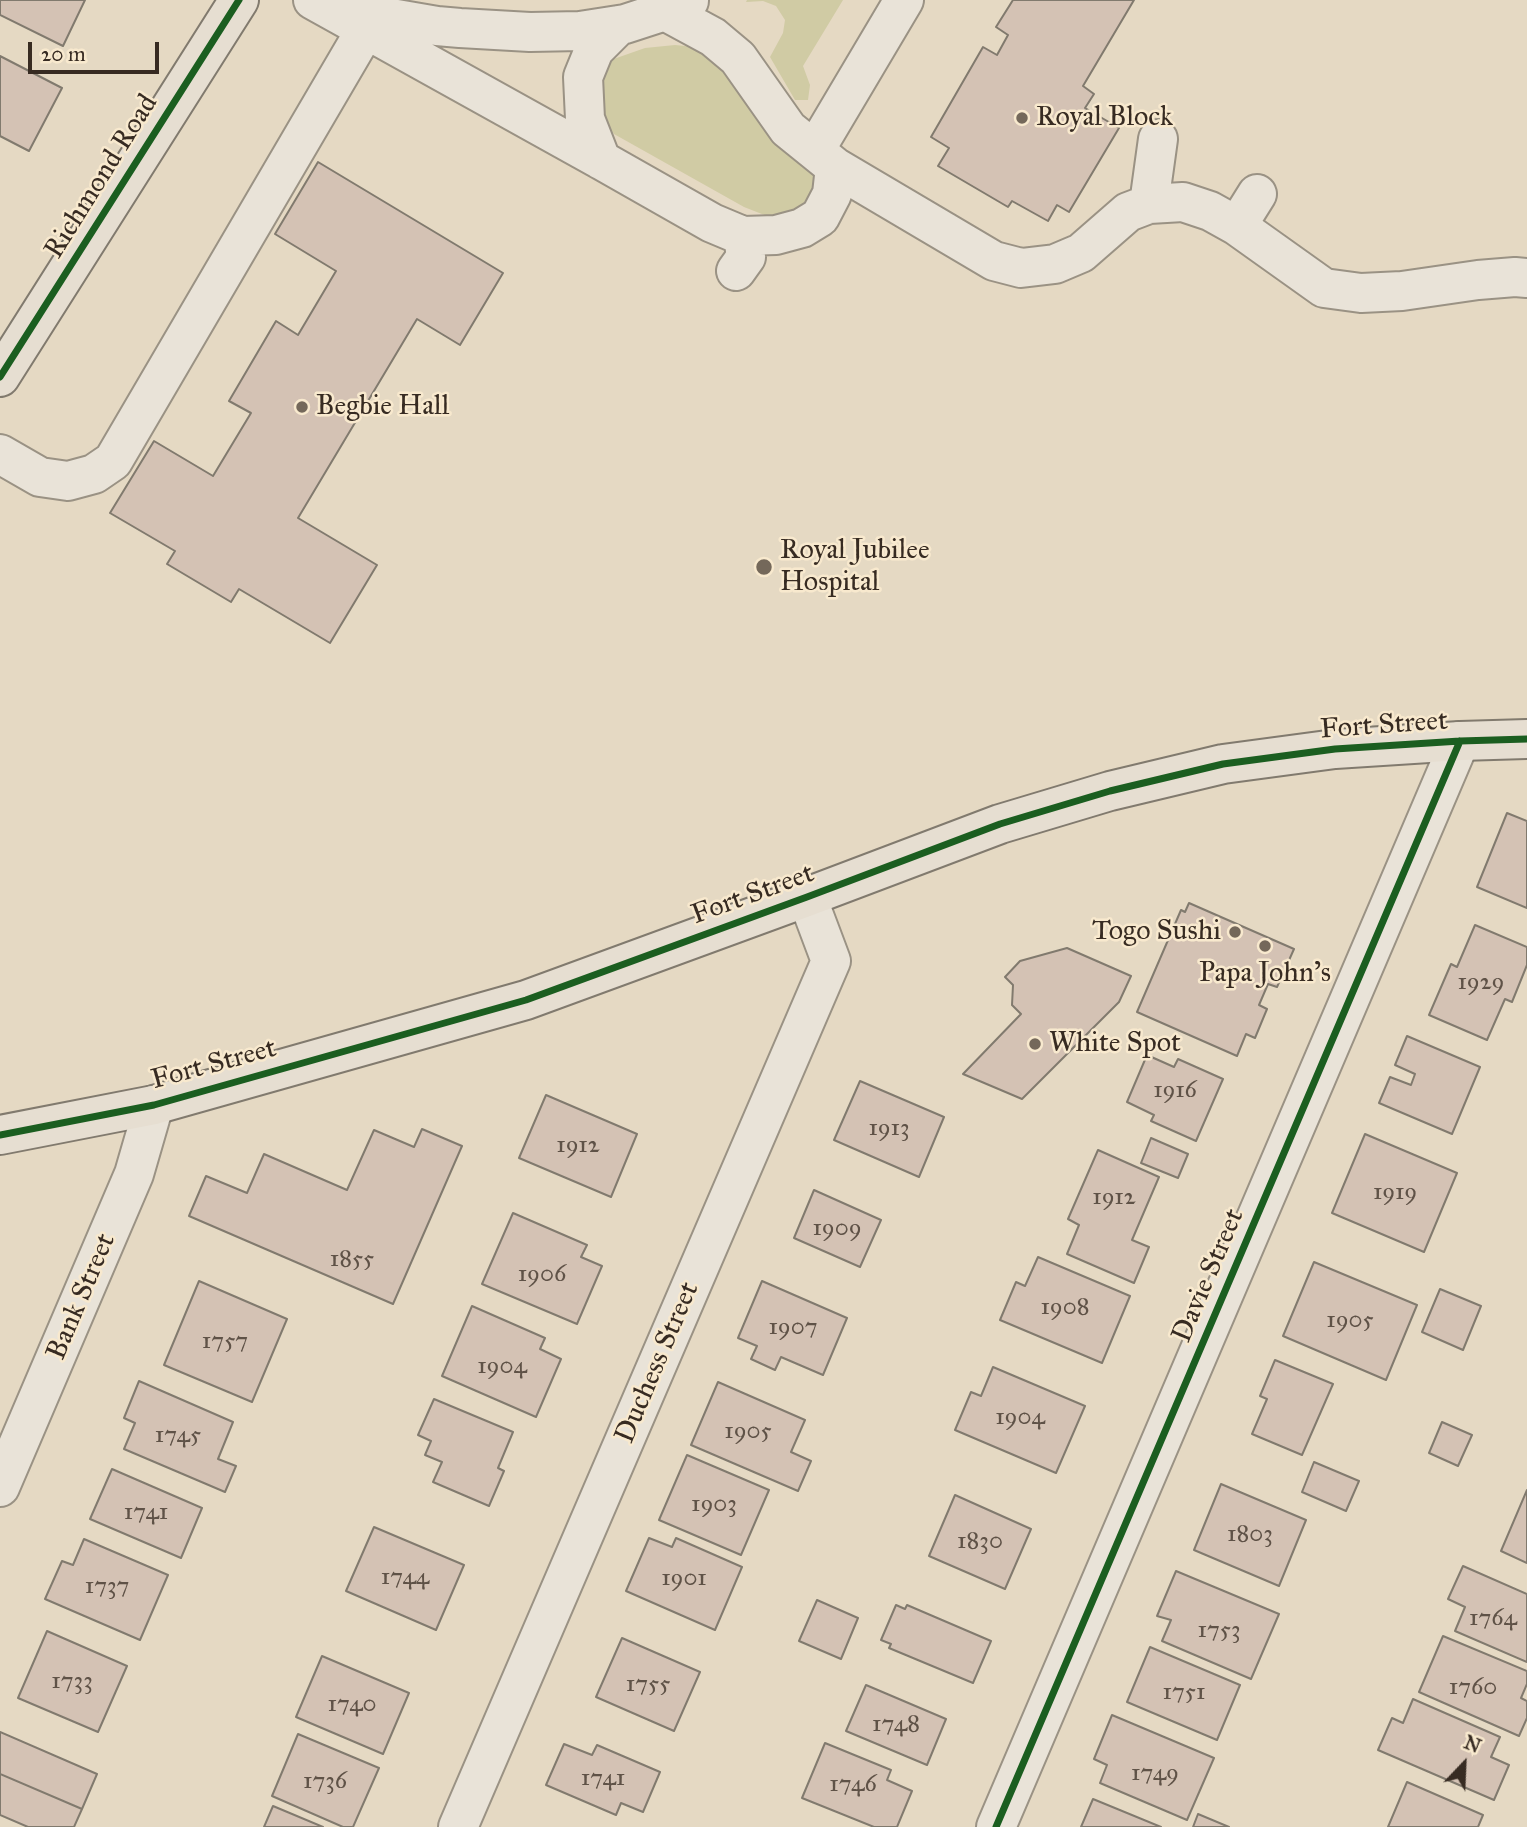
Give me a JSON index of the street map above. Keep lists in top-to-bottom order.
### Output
{
  "streets": {
    "main road": ["Richmond Road", "Fort Street"],
    "street": ["Davie Street", "Bank Street", "Duchess Street"]
  },
  "crossings": [
    ["Fort Street", "Davie Street"],
    ["Fort Street", "Bank Street"],
    ["Fort Street", "Duchess Street"]
  ],
  "places": [
    "Royal Block",
    "Begbie Hall",
    "Royal Jubilee Hospital",
    "Togo Sushi",
    "Papa John's",
    "White Spot"
  ],
  "house_numbers": [
    "1929",
    "1916",
    "1913",
    "1912",
    "1919",
    "1912",
    "1909",
    "1855",
    "1906",
    "1908",
    "1905",
    "1907",
    "1757",
    "1904",
    "1904",
    "1905",
    "1745",
    "1903",
    "1741",
    "1803",
    "1830",
    "1744",
    "1901",
    "1737",
    "1764",
    "1753",
    "1733",
    "1755",
    "1760",
    "1751",
    "1740",
    "1748",
    "1749",
    "1741",
    "1736",
    "1746"
  ],
  "scale_bar": "20 m",
  "north": "top right"
}
